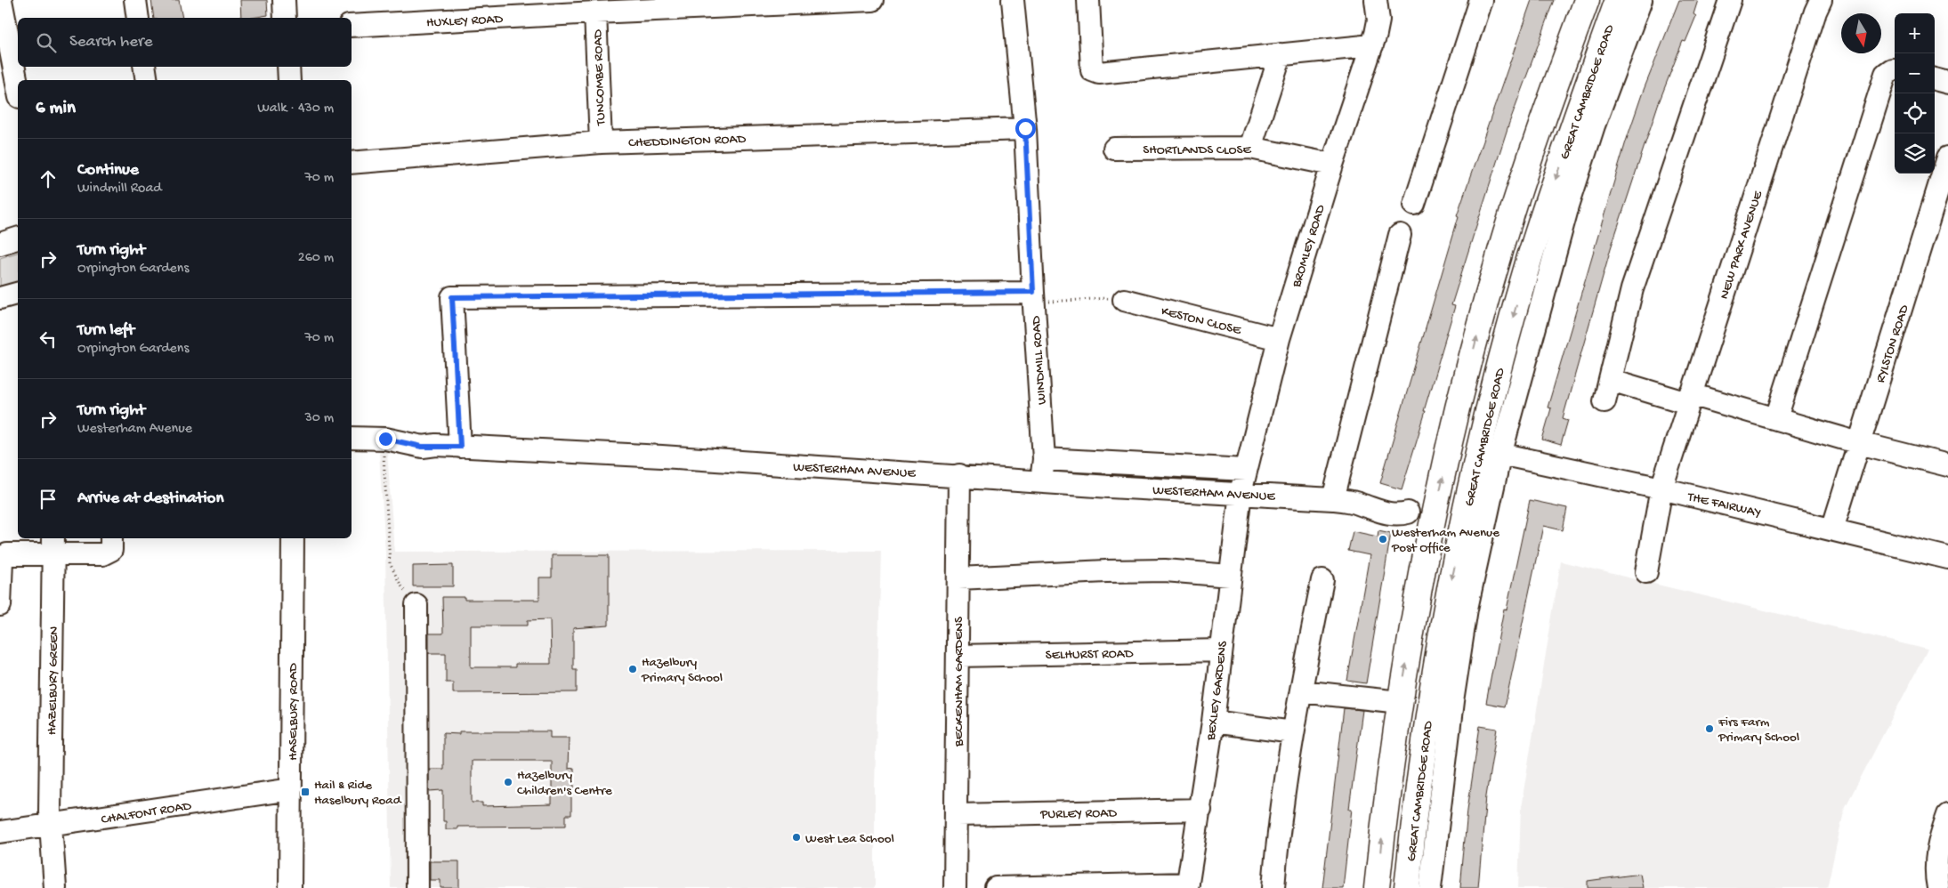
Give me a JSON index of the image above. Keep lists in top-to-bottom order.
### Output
{
  "streets": {
    "highway": ["GREAT CAMBRIDGE ROAD"],
    "street": [
      "HUXLEY ROAD",
      "TUNCOMBE ROAD",
      "CHEDDINGTON ROAD",
      "SHORTLANDS CLOSE",
      "NEW PARK AVENUE",
      "BROMLEY ROAD",
      "KESTON CLOSE",
      "RYLSTON ROAD",
      "WINDMILL ROAD",
      "WESTERHAM AVENUE",
      "THE FAIRWAY",
      "SELHURST ROAD",
      "HAZELBURY GREEN",
      "BECKENHAM GARDENS",
      "BEXLEY GARDENS",
      "HASELBURY ROAD",
      "CHALFONT ROAD",
      "PURLEY ROAD"
    ]
  },
  "crossings": [
    ["HUXLEY ROAD", "TUNCOMBE ROAD"],
    ["TUNCOMBE ROAD", "CHEDDINGTON ROAD"],
    ["CHEDDINGTON ROAD", "WINDMILL ROAD"],
    ["SHORTLANDS CLOSE", "BROMLEY ROAD"],
    ["NEW PARK AVENUE", "THE FAIRWAY"],
    ["BROMLEY ROAD", "KESTON CLOSE"],
    ["BROMLEY ROAD", "WESTERHAM AVENUE"],
    ["BROMLEY ROAD", "BEXLEY GARDENS"],
    ["RYLSTON ROAD", "THE FAIRWAY"],
    ["WINDMILL ROAD", "WESTERHAM AVENUE"],
    ["WESTERHAM AVENUE", "BECKENHAM GARDENS"],
    ["WESTERHAM AVENUE", "BEXLEY GARDENS"],
    ["SELHURST ROAD", "BECKENHAM GARDENS"],
    ["SELHURST ROAD", "BEXLEY GARDENS"],
    ["HAZELBURY GREEN", "CHALFONT ROAD"],
    ["BECKENHAM GARDENS", "PURLEY ROAD"],
    ["BEXLEY GARDENS", "PURLEY ROAD"],
    ["HASELBURY ROAD", "CHALFONT ROAD"]
  ],
  "places": {
    "other": [
      "Westerham Avenue Post Office",
      "Hazelbury Primary School",
      "Firs Farm Primary School",
      "Hazelbury Children's Centre",
      "West Lea School"
    ],
    "transit": ["Hail & Ride Haselbury Road"]
  },
  "north": "bottom",
  "page": {
    "map_buttons": ["+", "−"],
    "search": "Search here",
    "heading": ["6 min", "Walk · 430 m"],
    "list": [
      ["Continue", "Windmill Road", "70 m"],
      ["Turn right", "Orpington Gardens", "260 m"],
      ["Turn left", "Orpington Gardens", "70 m"],
      ["Turn right", "Westerham Avenue", "30 m"],
      "Arrive at destination"
    ]
  }
}
